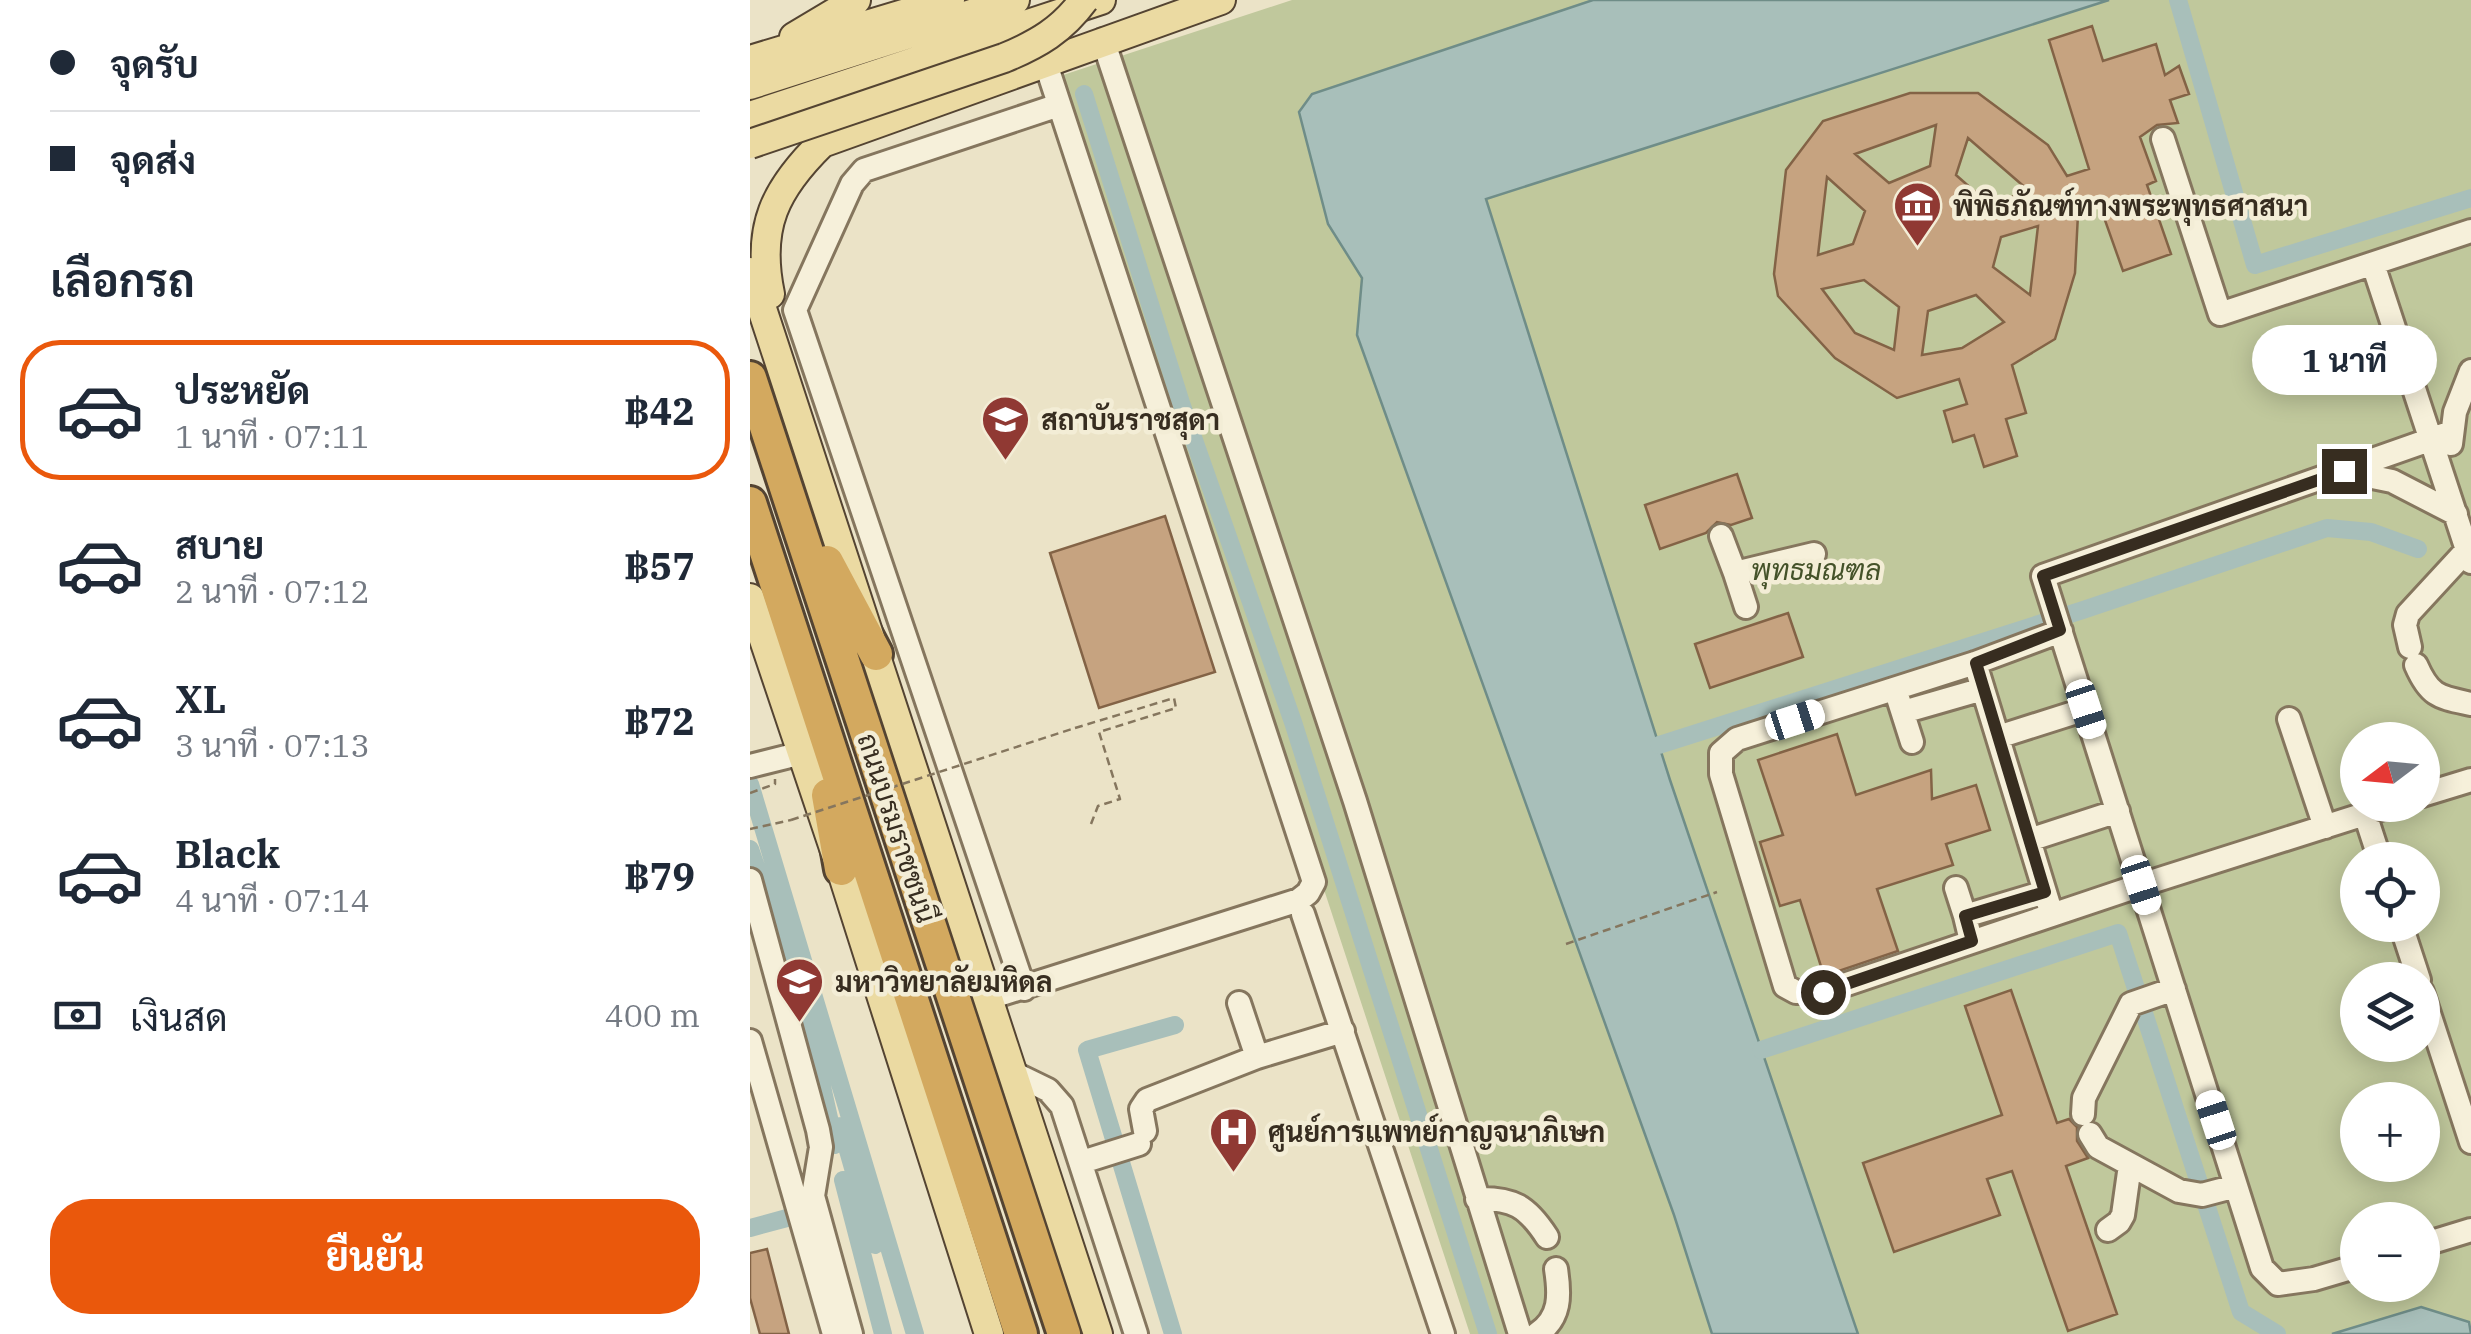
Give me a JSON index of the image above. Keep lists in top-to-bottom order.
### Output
{
  "streets": {
    "highway": ["ถนนบรมราชชนนี"]
  },
  "parks": ["พุทธมณฑล"],
  "places": {
    "museum": ["พิพิธภัณฑ์ทางพระพุทธศาสนา"],
    "school or university": ["สถาบันราชสุดา", "มหาวิทยาลัยมหิดล"],
    "hospital": ["ศูนย์การแพทย์กาญจนาภิเษก"]
  },
  "north": "left",
  "page": {
    "banner": ["จุดรับ", "จุดส่ง"],
    "heading": "เลือกรถ",
    "bubble": "1 นาที",
    "list": [
      {
        "name": "ประหยัด",
        "note": "1 นาที · 07:11",
        "value": "฿42"
      },
      {
        "name": "สบาย",
        "note": "2 นาที · 07:12",
        "value": "฿57"
      },
      {
        "name": "XL",
        "note": "3 นาที · 07:13",
        "value": "฿72"
      },
      {
        "name": "Black",
        "note": "4 นาที · 07:14",
        "value": "฿79"
      }
    ],
    "map_buttons": ["+", "−"],
    "pay": ["เงินสด", "400 m"],
    "buttons": "ยืนยัน"
  }
}
